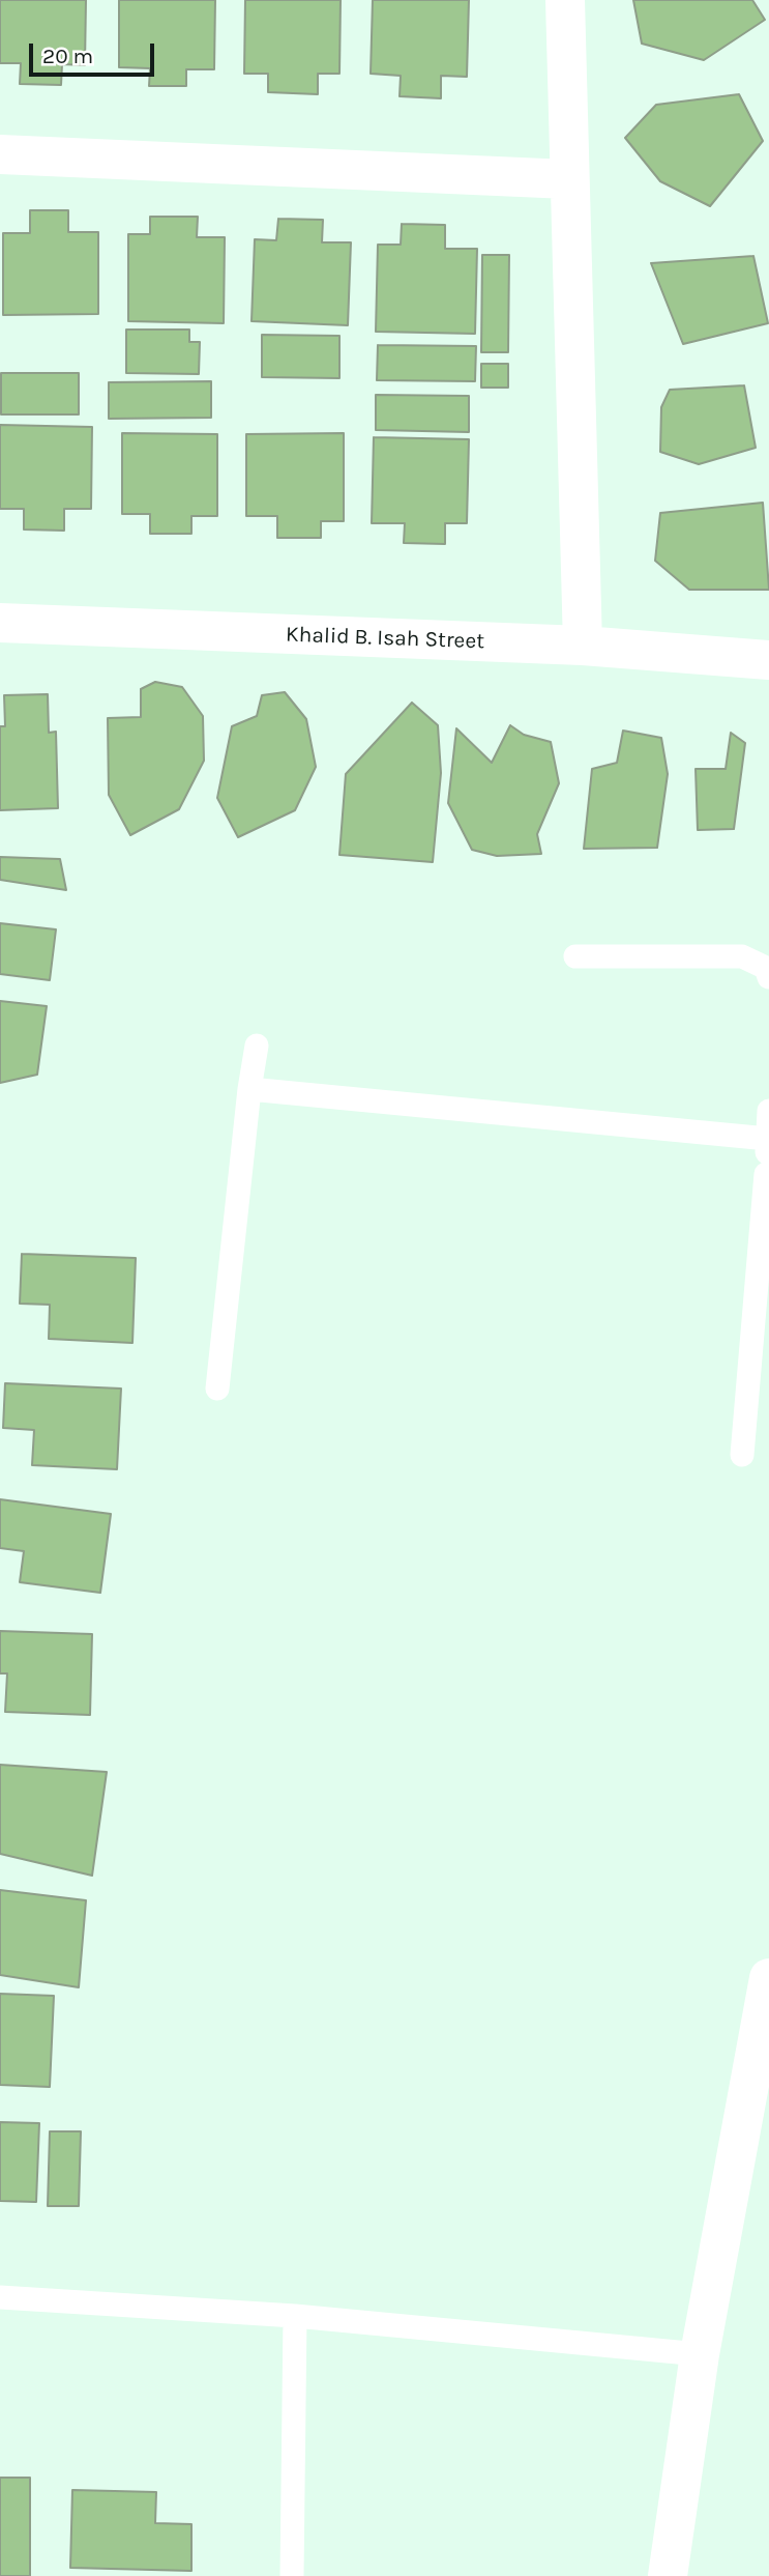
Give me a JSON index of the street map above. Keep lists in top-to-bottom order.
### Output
{
  "streets": {
    "street": ["Khalid B. Isah Street"]
  },
  "scale_bar": "20 m"
}
